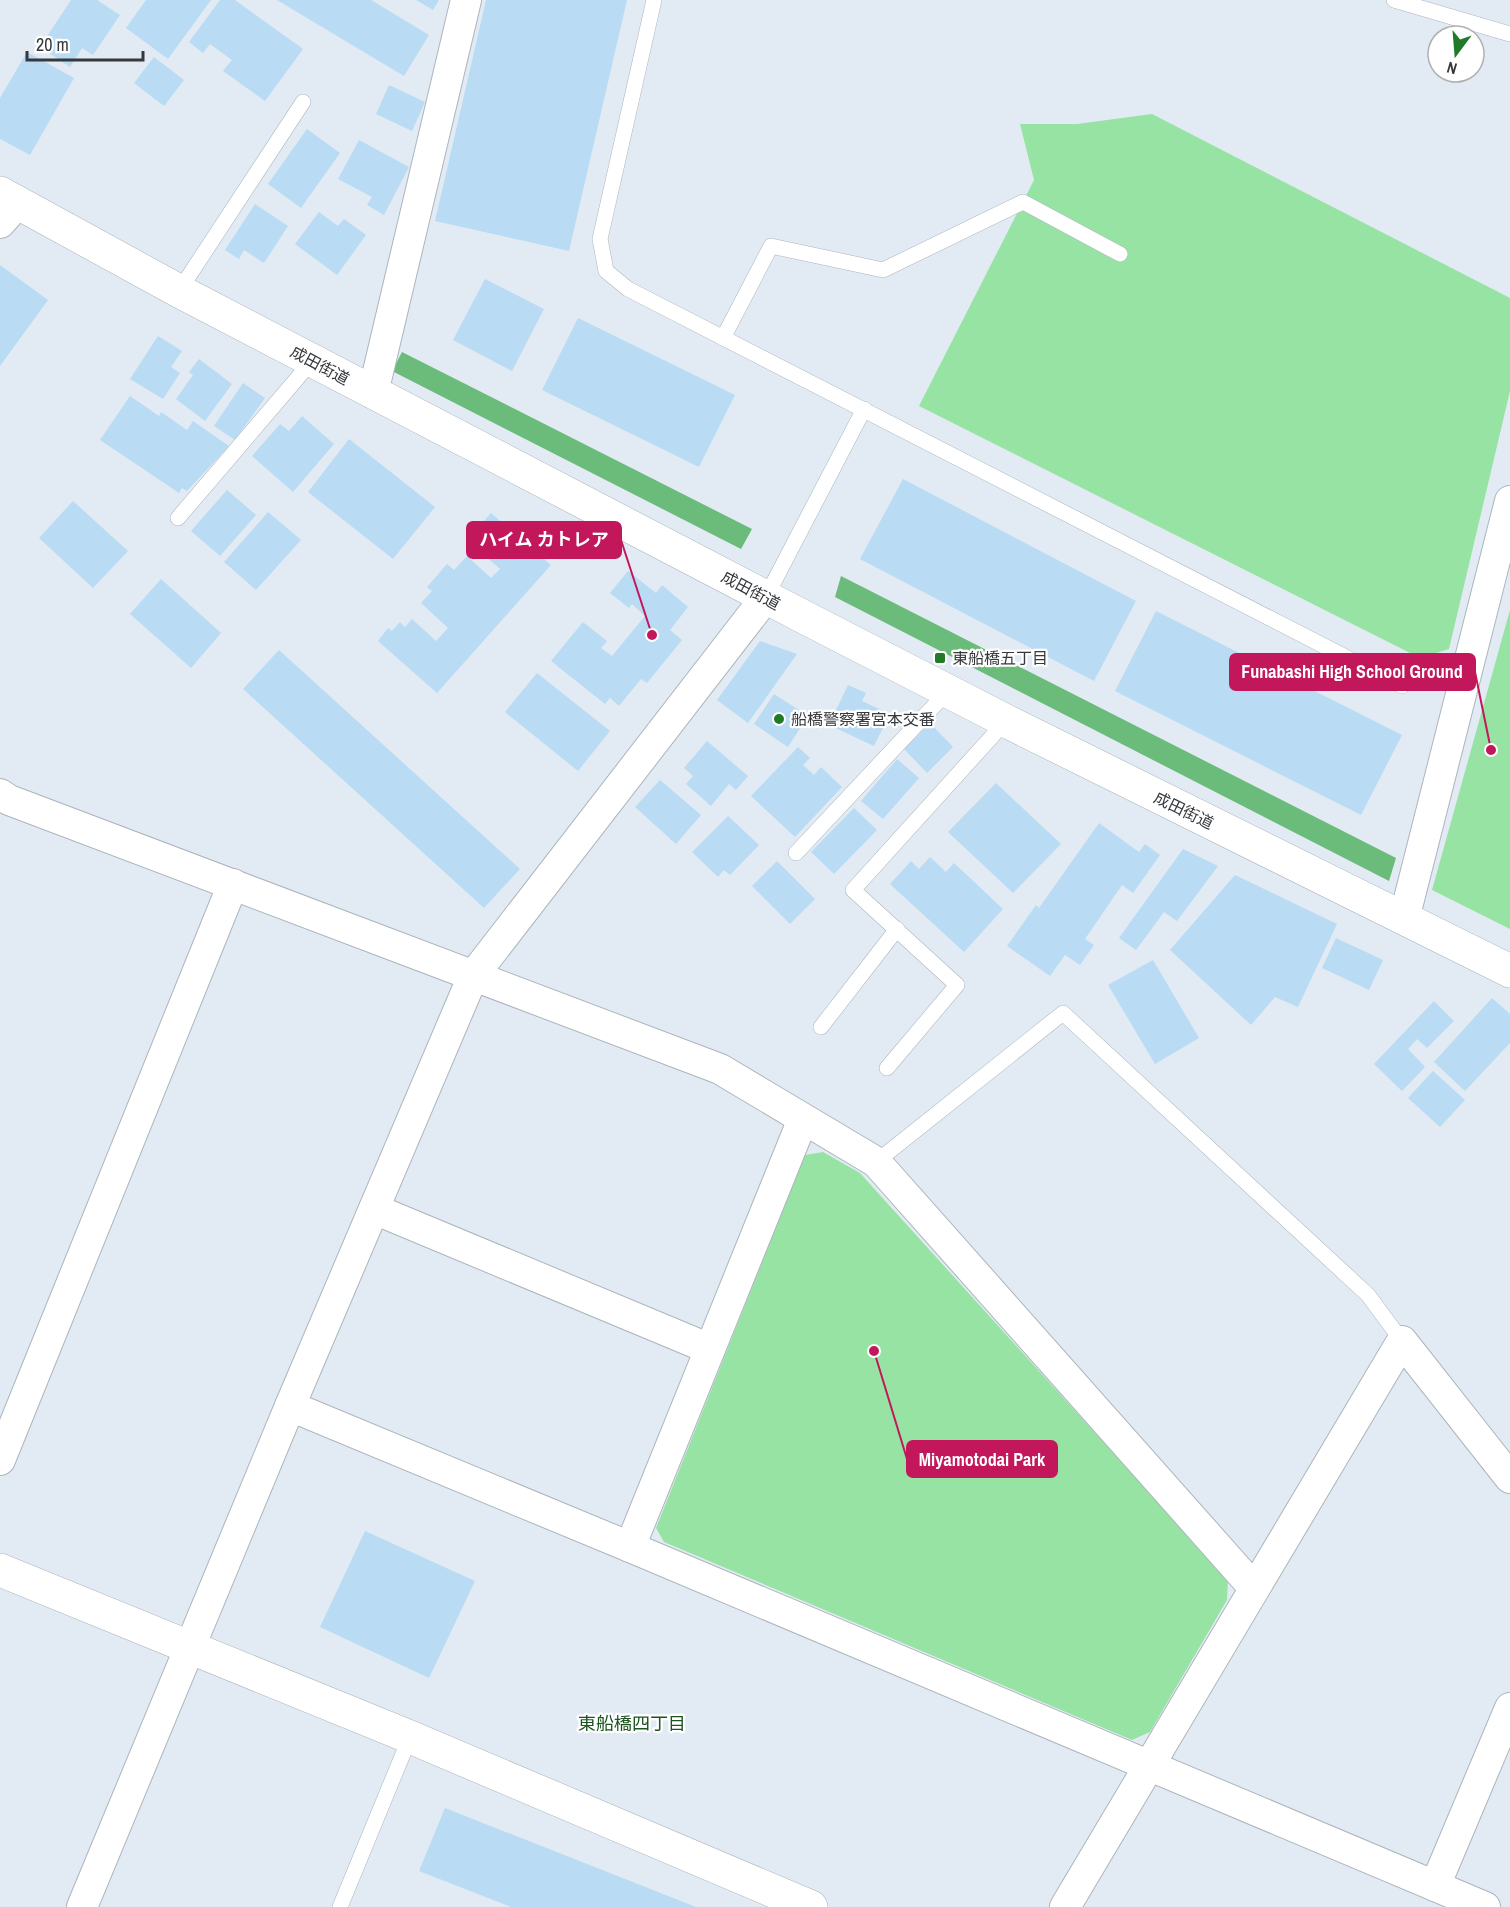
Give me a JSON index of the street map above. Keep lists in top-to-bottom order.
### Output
{
  "streets": {
    "street": ["成田街道"]
  },
  "districts": ["東船橋四丁目"],
  "places": {
    "other": [
      "ハイム カトレア",
      "船橋警察署宮本交番",
      "Funabashi High School Ground",
      "Miyamotodai Park"
    ],
    "transit": ["東船橋五丁目"]
  },
  "scale_bar": "20 m",
  "north": "bottom"
}
